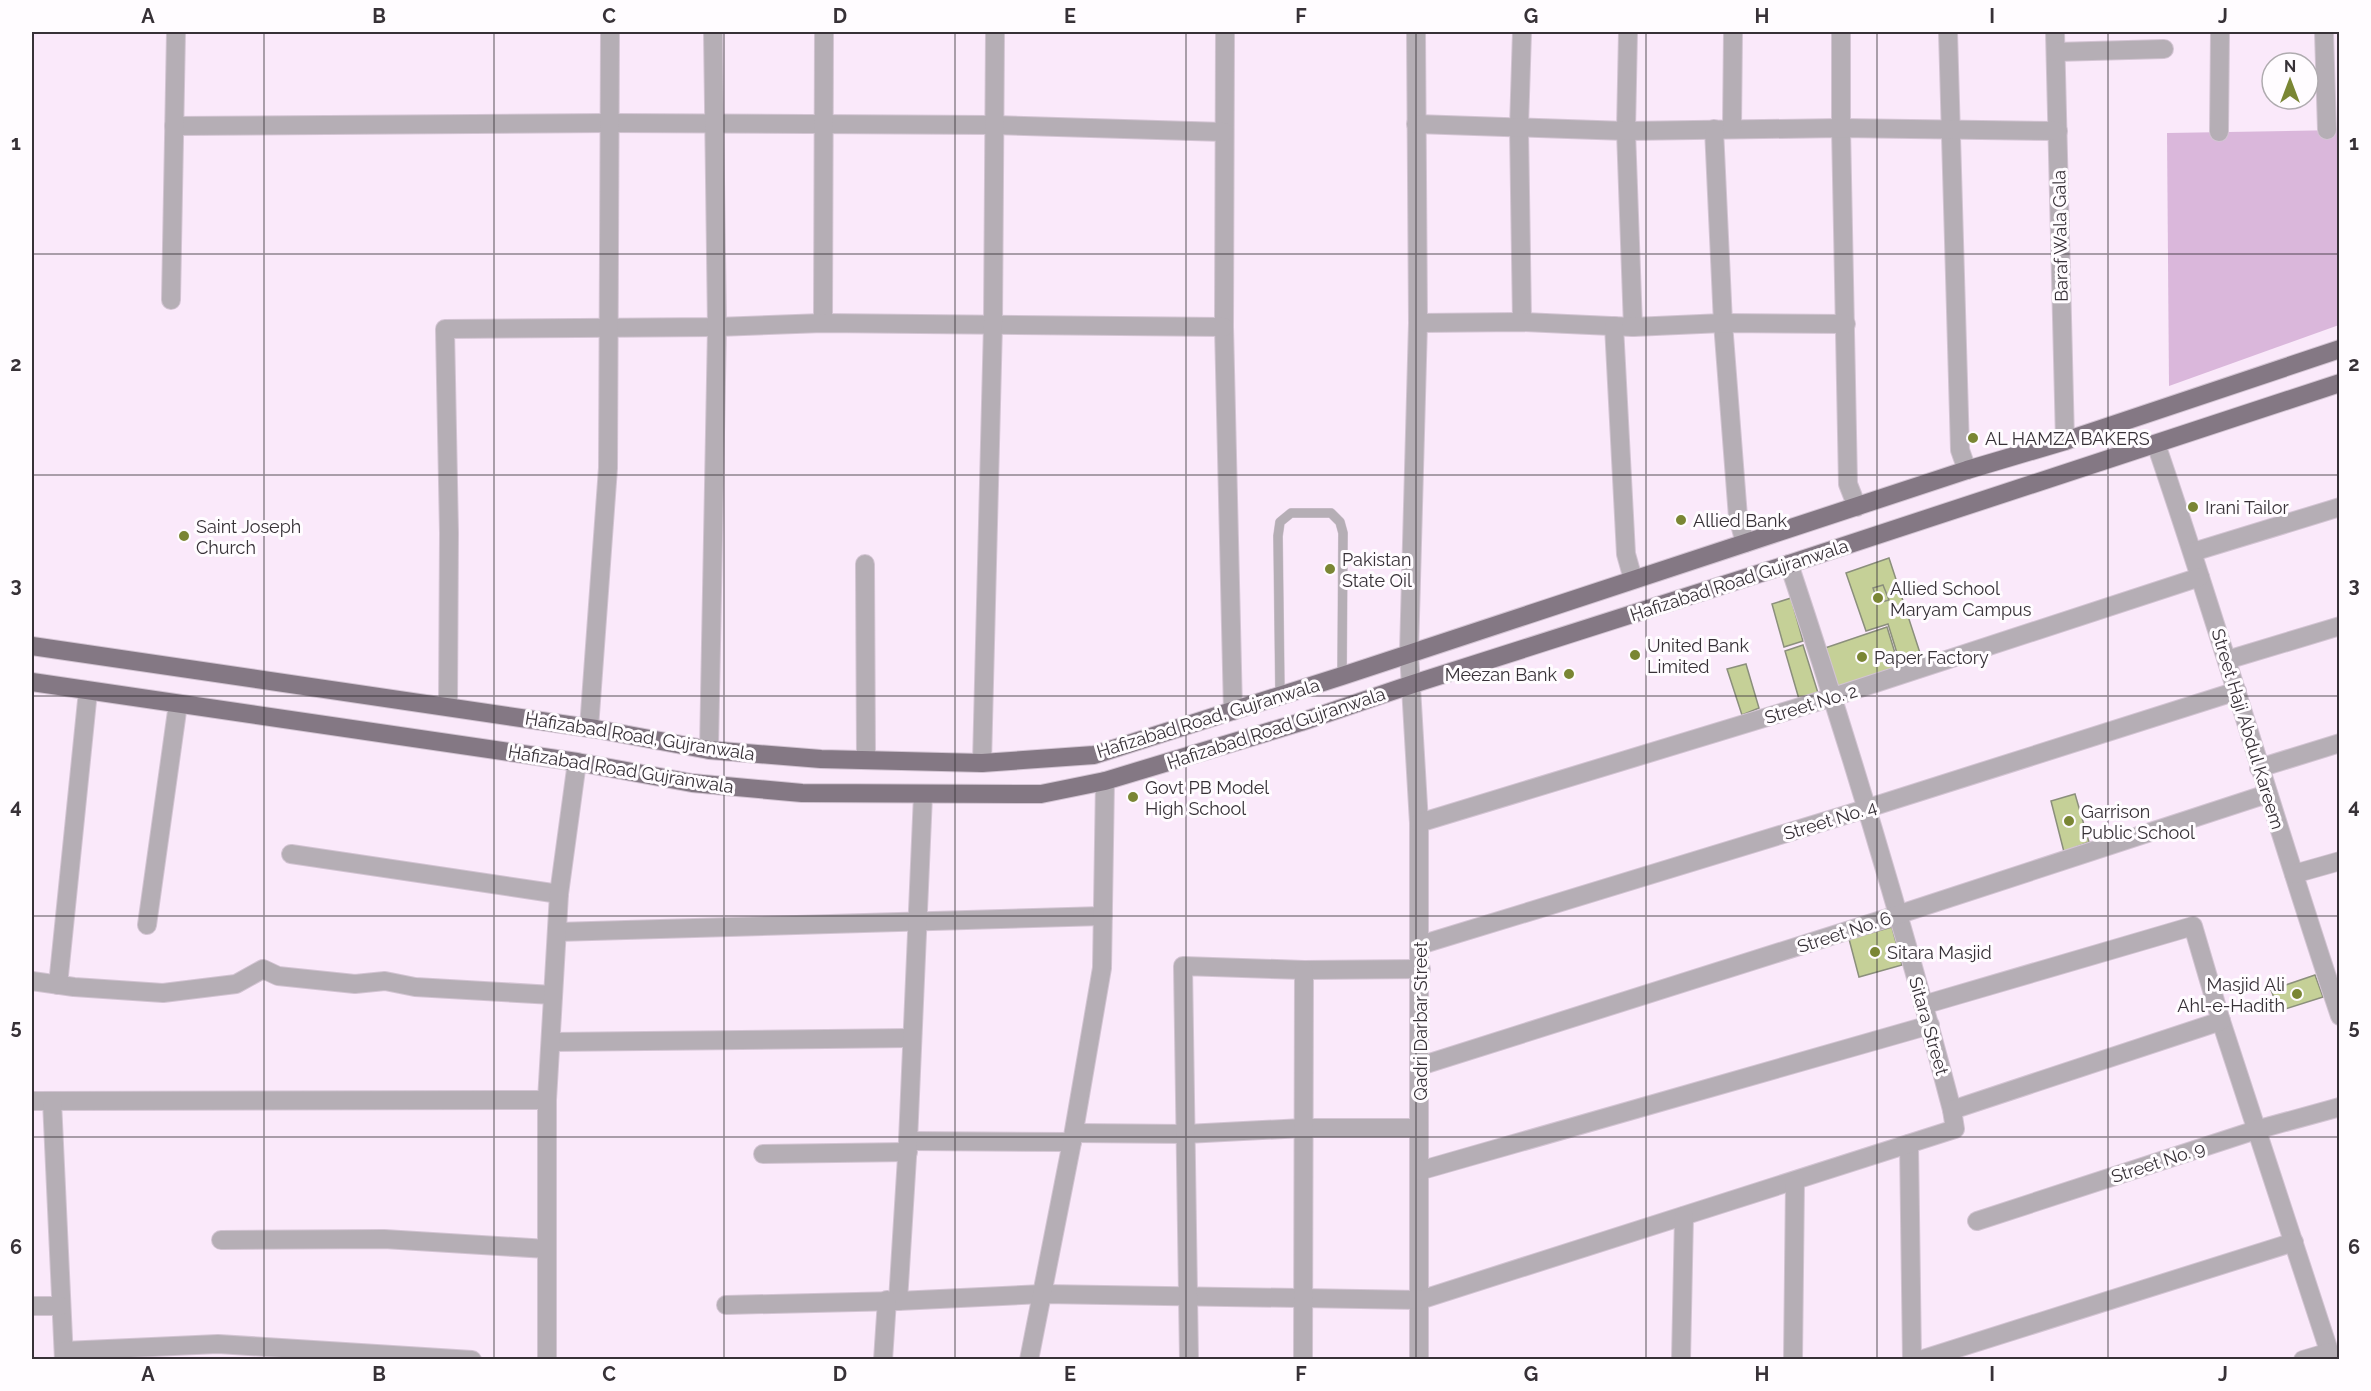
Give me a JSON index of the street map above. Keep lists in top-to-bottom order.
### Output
{
  "streets": {
    "main road": ["Hafizabad Road Gujranwala", "Hafizabad Road, Gujranwala"],
    "street": [
      "Baraf Wala Gala",
      "Street No. 2",
      "Street Haji Abdul Kareem",
      "Street No. 4",
      "Street No. 6",
      "Qadri Darbar Street",
      "Sitara Street",
      "Street No. 9"
    ]
  },
  "crossings": [
    ["Baraf Wala Gala", "Hafizabad Road, Gujranwala"],
    ["Hafizabad Road Gujranwala", "Street Haji Abdul Kareem"],
    ["Hafizabad Road Gujranwala", "Qadri Darbar Street"],
    ["Hafizabad Road Gujranwala", "Sitara Street"],
    ["Street No. 2", "Street Haji Abdul Kareem"],
    ["Street No. 2", "Qadri Darbar Street"],
    ["Street No. 2", "Sitara Street"],
    ["Hafizabad Road, Gujranwala", "Qadri Darbar Street"],
    ["Street Haji Abdul Kareem", "Street No. 4"],
    ["Street Haji Abdul Kareem", "Street No. 6"],
    ["Street No. 4", "Qadri Darbar Street"],
    ["Street No. 4", "Sitara Street"],
    ["Street No. 6", "Qadri Darbar Street"],
    ["Street No. 6", "Sitara Street"]
  ],
  "places": [
    "AL HAMZA BAKERS",
    "Irani Tailor",
    "Allied Bank",
    "Saint Joseph Church",
    "Pakistan State Oil",
    "Allied School Maryam Campus",
    "United Bank Limited",
    "Paper Factory",
    "Meezan Bank",
    "Govt PB Model High School",
    "Garrison Public School",
    "Sitara Masjid",
    "Masjid Ali Ahl-e-Hadith"
  ],
  "north": "top",
  "grid": {
    "columns": [
      "A",
      "B",
      "C",
      "D",
      "E",
      "F",
      "G",
      "H",
      "I",
      "J"
    ],
    "rows": [
      "1",
      "2",
      "3",
      "4",
      "5",
      "6"
    ]
  }
}
